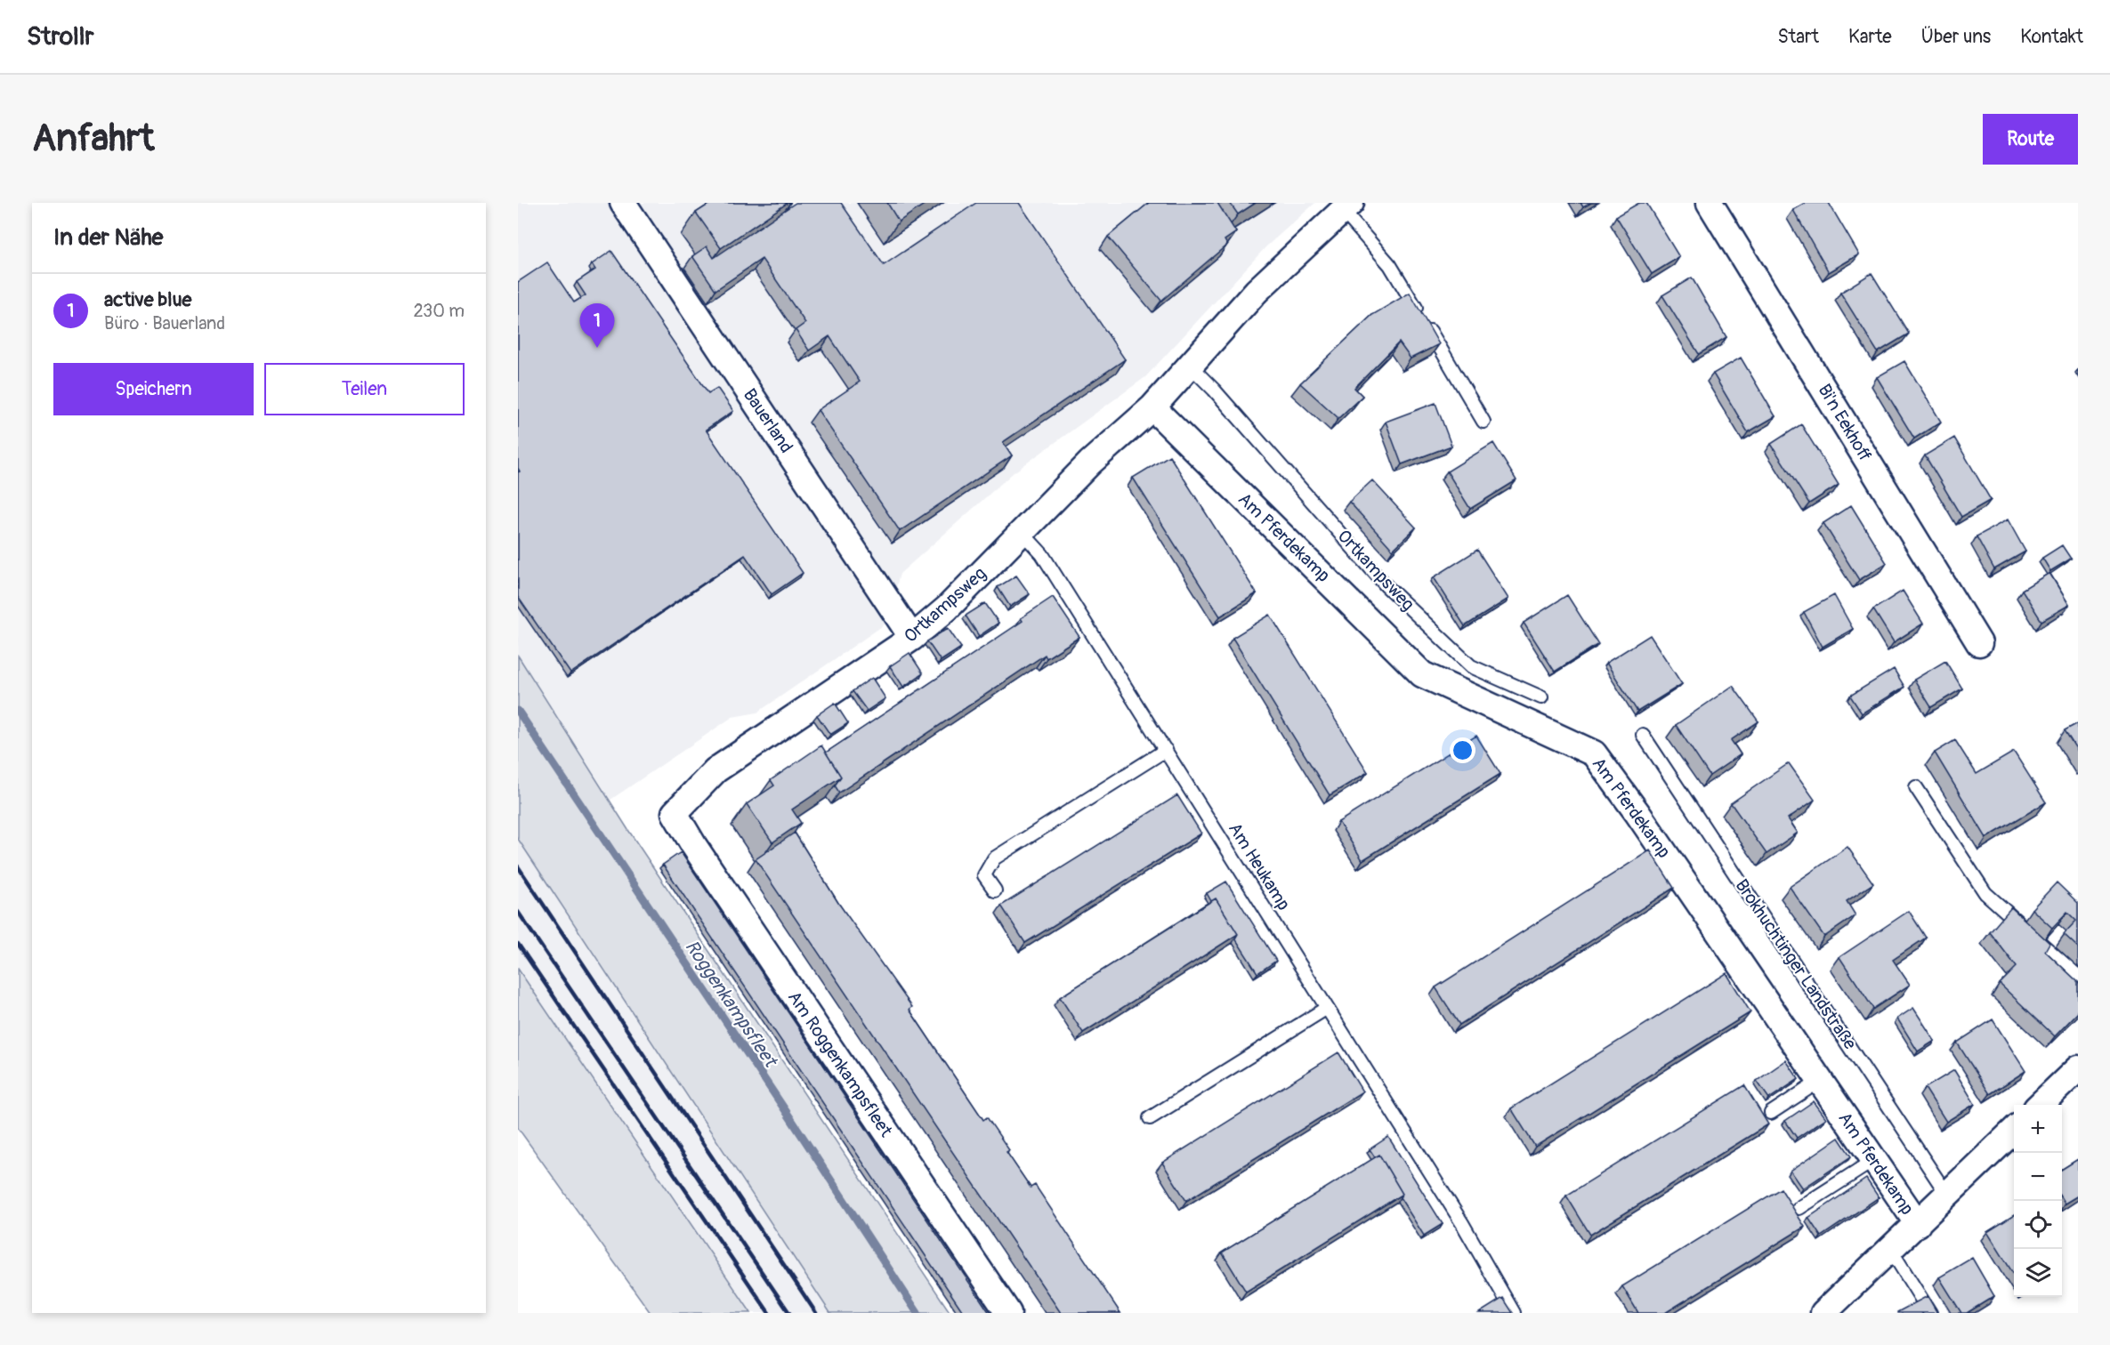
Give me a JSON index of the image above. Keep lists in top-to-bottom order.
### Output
{
  "streets": {
    "street": [
      "Bauerland",
      "Bi'n Eekhoff",
      "Am Pferdekamp",
      "Ortkampsweg",
      "Am Roggenkampsfleet"
    ],
    "lane": ["Am Heukamp", "Brokhuchtinger Landstraße"]
  },
  "crossings": [
    ["Bauerland", "Ortkampsweg"],
    ["Am Pferdekamp", "Ortkampsweg"],
    ["Ortkampsweg", "Am Heukamp"],
    ["Ortkampsweg", "Am Roggenkampsfleet"]
  ],
  "water": ["Roggenkampsfleet"],
  "page": {
    "header": "Strollr",
    "nav": [
      "Start",
      "Karte",
      "Über uns",
      "Kontakt"
    ],
    "buttons": [
      "Route",
      ["Speichern", "Teilen"]
    ],
    "title": "Anfahrt",
    "heading": "In der Nähe",
    "list": [
      {
        "mark": "1",
        "name": "active blue",
        "note": "Büro · Bauerland",
        "value": "230 m"
      }
    ],
    "pins": "1",
    "map_buttons": ["+", "−"]
  }
}
